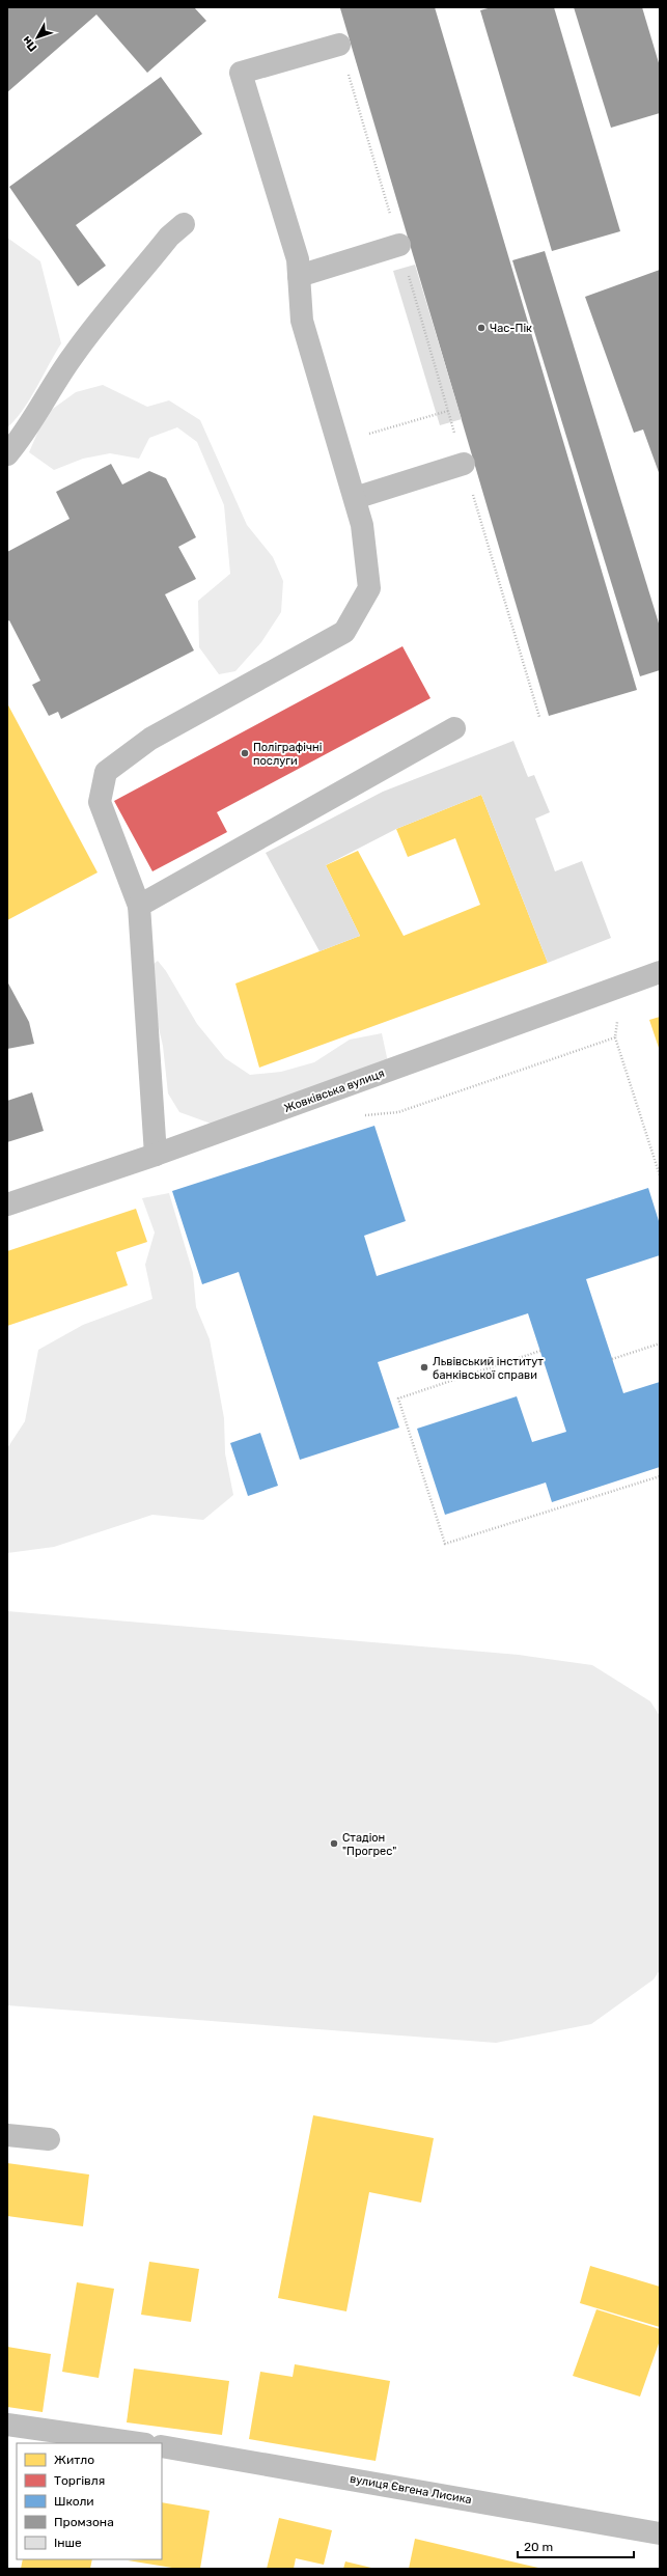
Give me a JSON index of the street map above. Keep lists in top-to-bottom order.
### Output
{
  "streets": {
    "street": ["Жовківська вулиця", "вулиця Євгена Лисика"]
  },
  "places": [
    "Час-Пік",
    "Поліграфічні послуги",
    "Львівський інститут банківської справи",
    "Стадіон \"Прогрес\""
  ],
  "legend": [
    "Житло",
    "Торгівля",
    "Школи",
    "Промзона",
    "Інше"
  ],
  "scale_bar": "20 m",
  "north": "bottom left"
}
